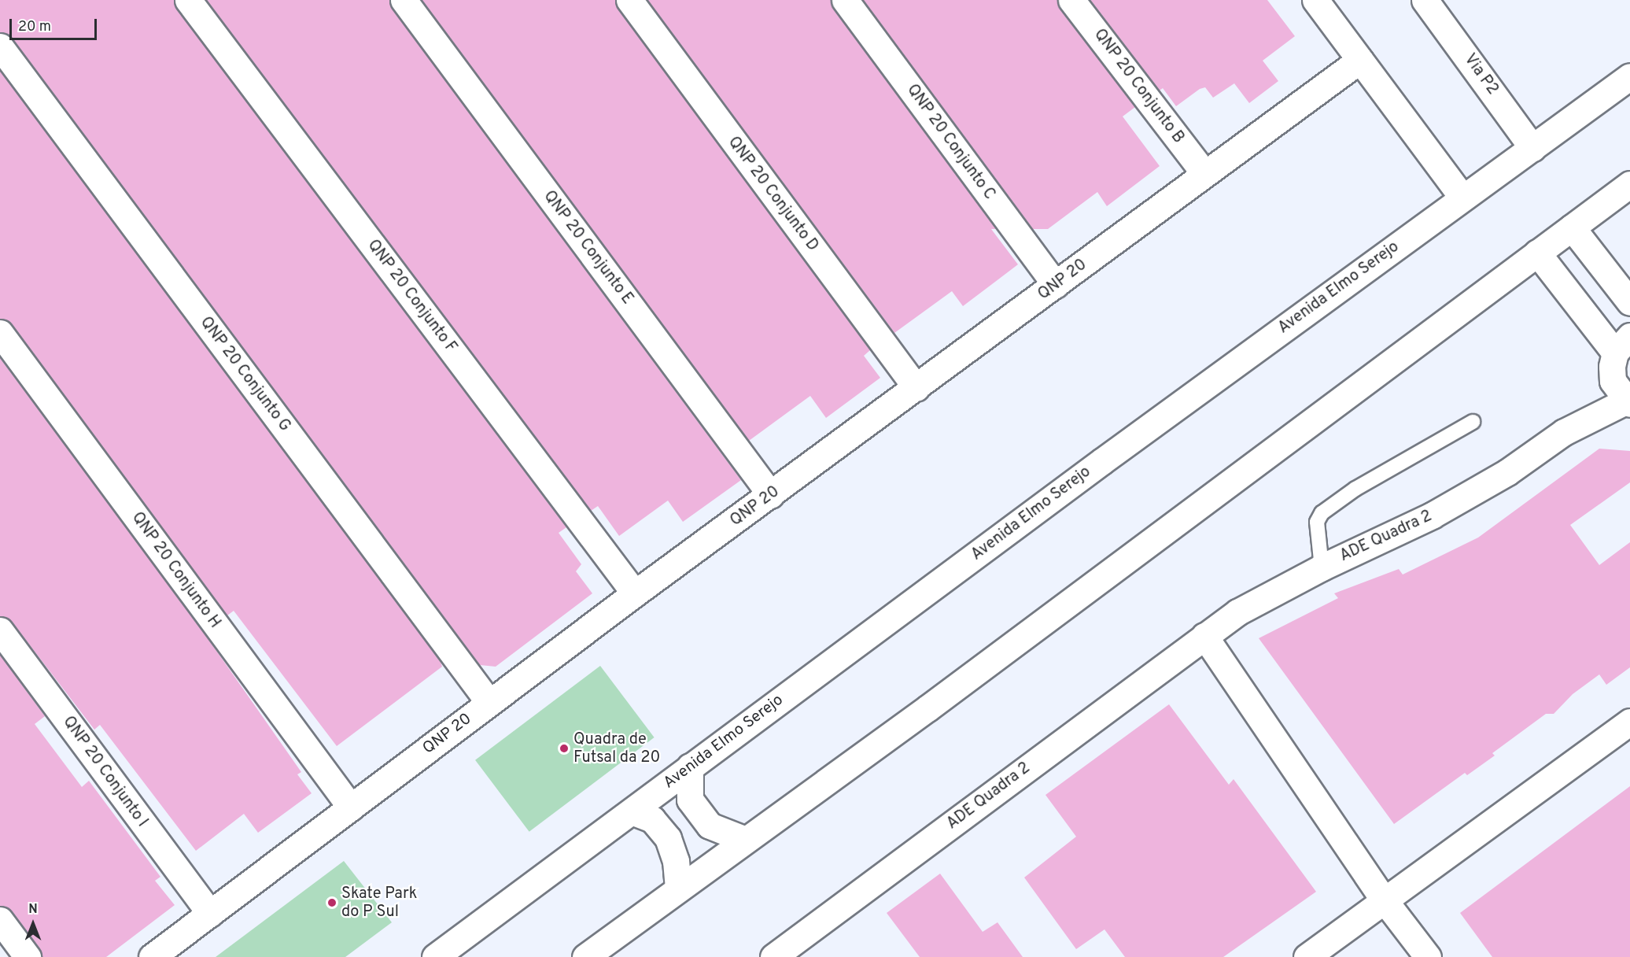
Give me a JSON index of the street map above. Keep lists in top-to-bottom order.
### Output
{
  "streets": {
    "street": [
      "Via P2",
      "QNP 20 Conjunto B",
      "QNP 20 Conjunto C",
      "QNP 20 Conjunto D",
      "QNP 20 Conjunto E",
      "QNP 20",
      "Avenida Elmo Serejo",
      "QNP 20 Conjunto F",
      "QNP 20 Conjunto G",
      "ADE Quadra 2",
      "QNP 20 Conjunto H",
      "QNP 20 Conjunto I"
    ]
  },
  "crossings": [
    ["Via P2", "Avenida Elmo Serejo"],
    ["QNP 20 Conjunto B", "QNP 20"],
    ["QNP 20 Conjunto C", "QNP 20"],
    ["QNP 20 Conjunto D", "QNP 20"],
    ["QNP 20 Conjunto E", "QNP 20"],
    ["QNP 20", "QNP 20 Conjunto F"],
    ["QNP 20", "QNP 20 Conjunto G"],
    ["QNP 20", "QNP 20 Conjunto H"],
    ["QNP 20", "QNP 20 Conjunto I"]
  ],
  "places": ["Quadra de Futsal da 20", "Skate Park do P Sul"],
  "scale_bar": "20 m",
  "north": "top"
}
